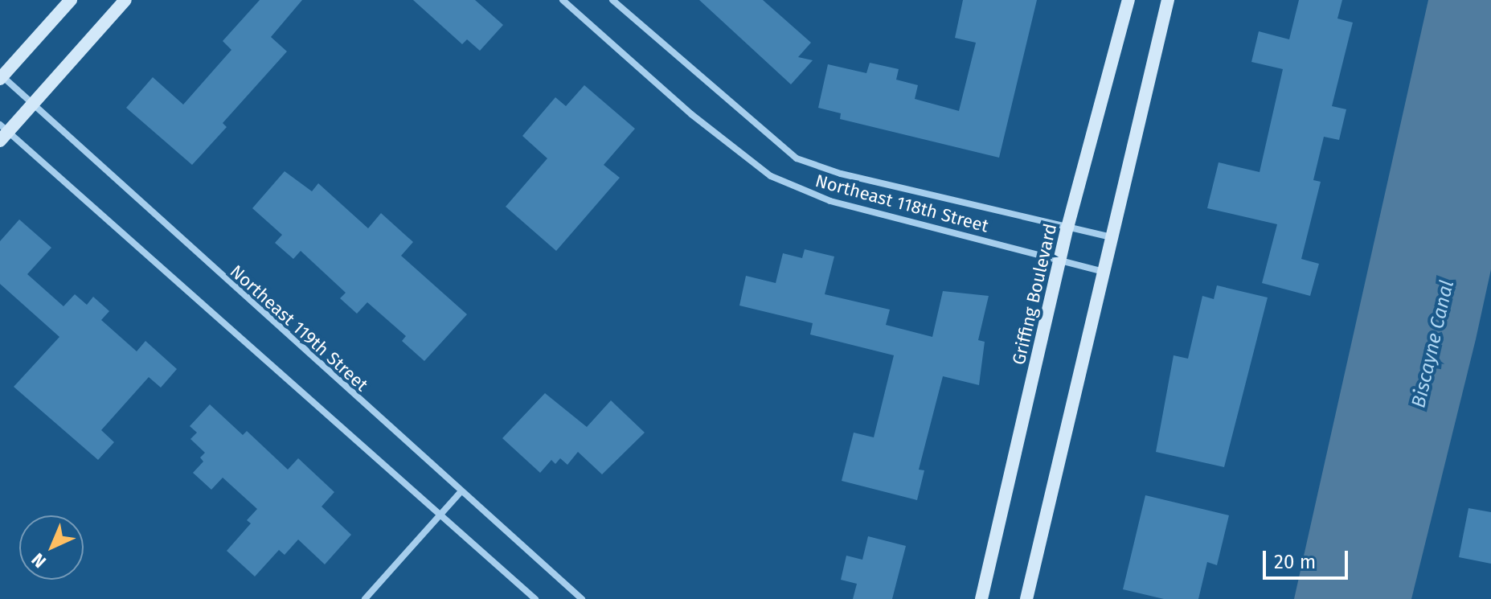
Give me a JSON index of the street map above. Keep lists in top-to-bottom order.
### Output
{
  "streets": {
    "street": ["Northeast 118th Street", "Griffing Boulevard", "Northeast 119th Street"]
  },
  "crossings": [
    ["Northeast 118th Street", "Griffing Boulevard"]
  ],
  "water": ["Biscayne Canal"],
  "scale_bar": "20 m",
  "north": "bottom left"
}
